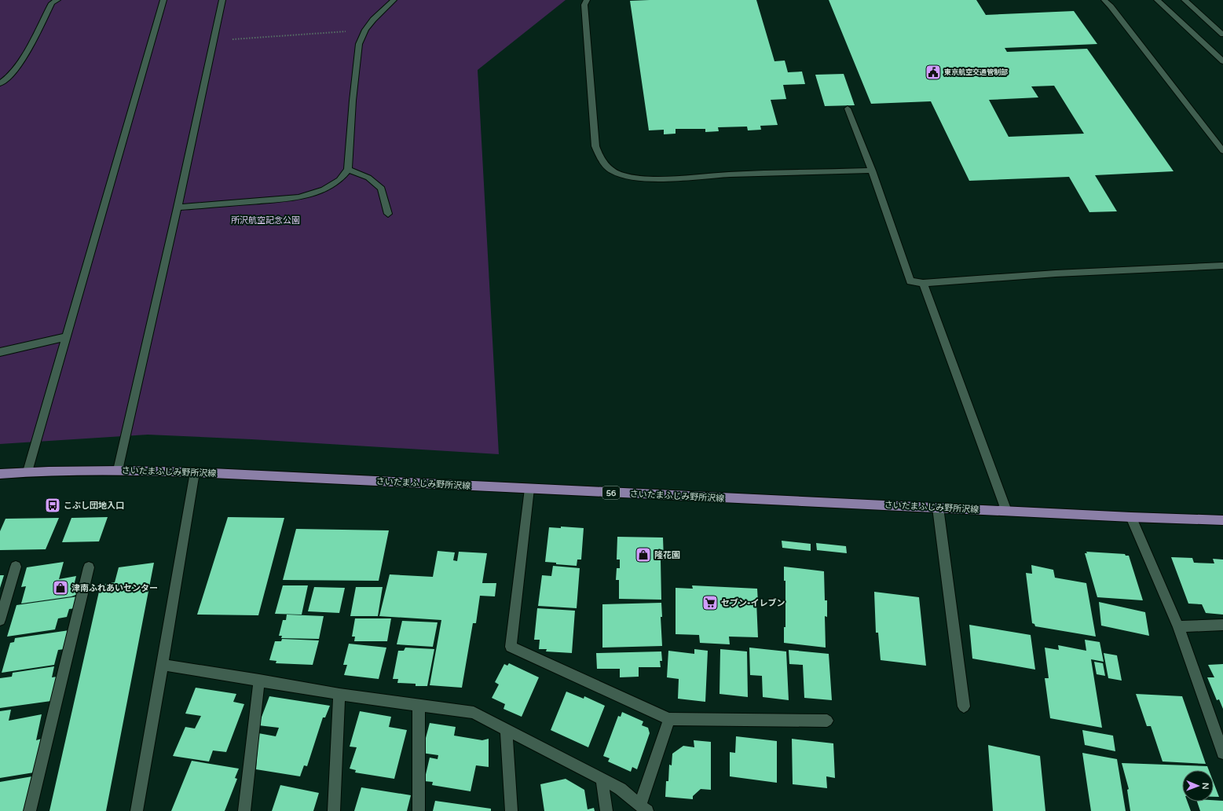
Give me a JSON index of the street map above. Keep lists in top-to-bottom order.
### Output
{
  "streets": {
    "main road": ["さいたまふじみ野所沢線", "56"]
  },
  "parks": ["所沢航空記念公園"],
  "places": {
    "public building": ["東京航空交通管制部"],
    "bus stop": ["こぶし団地入口"],
    "shop": ["隆花園", "津南ふれあいセンター"],
    "supermarket": ["セブン-イレブン"]
  },
  "north": "right"
}
